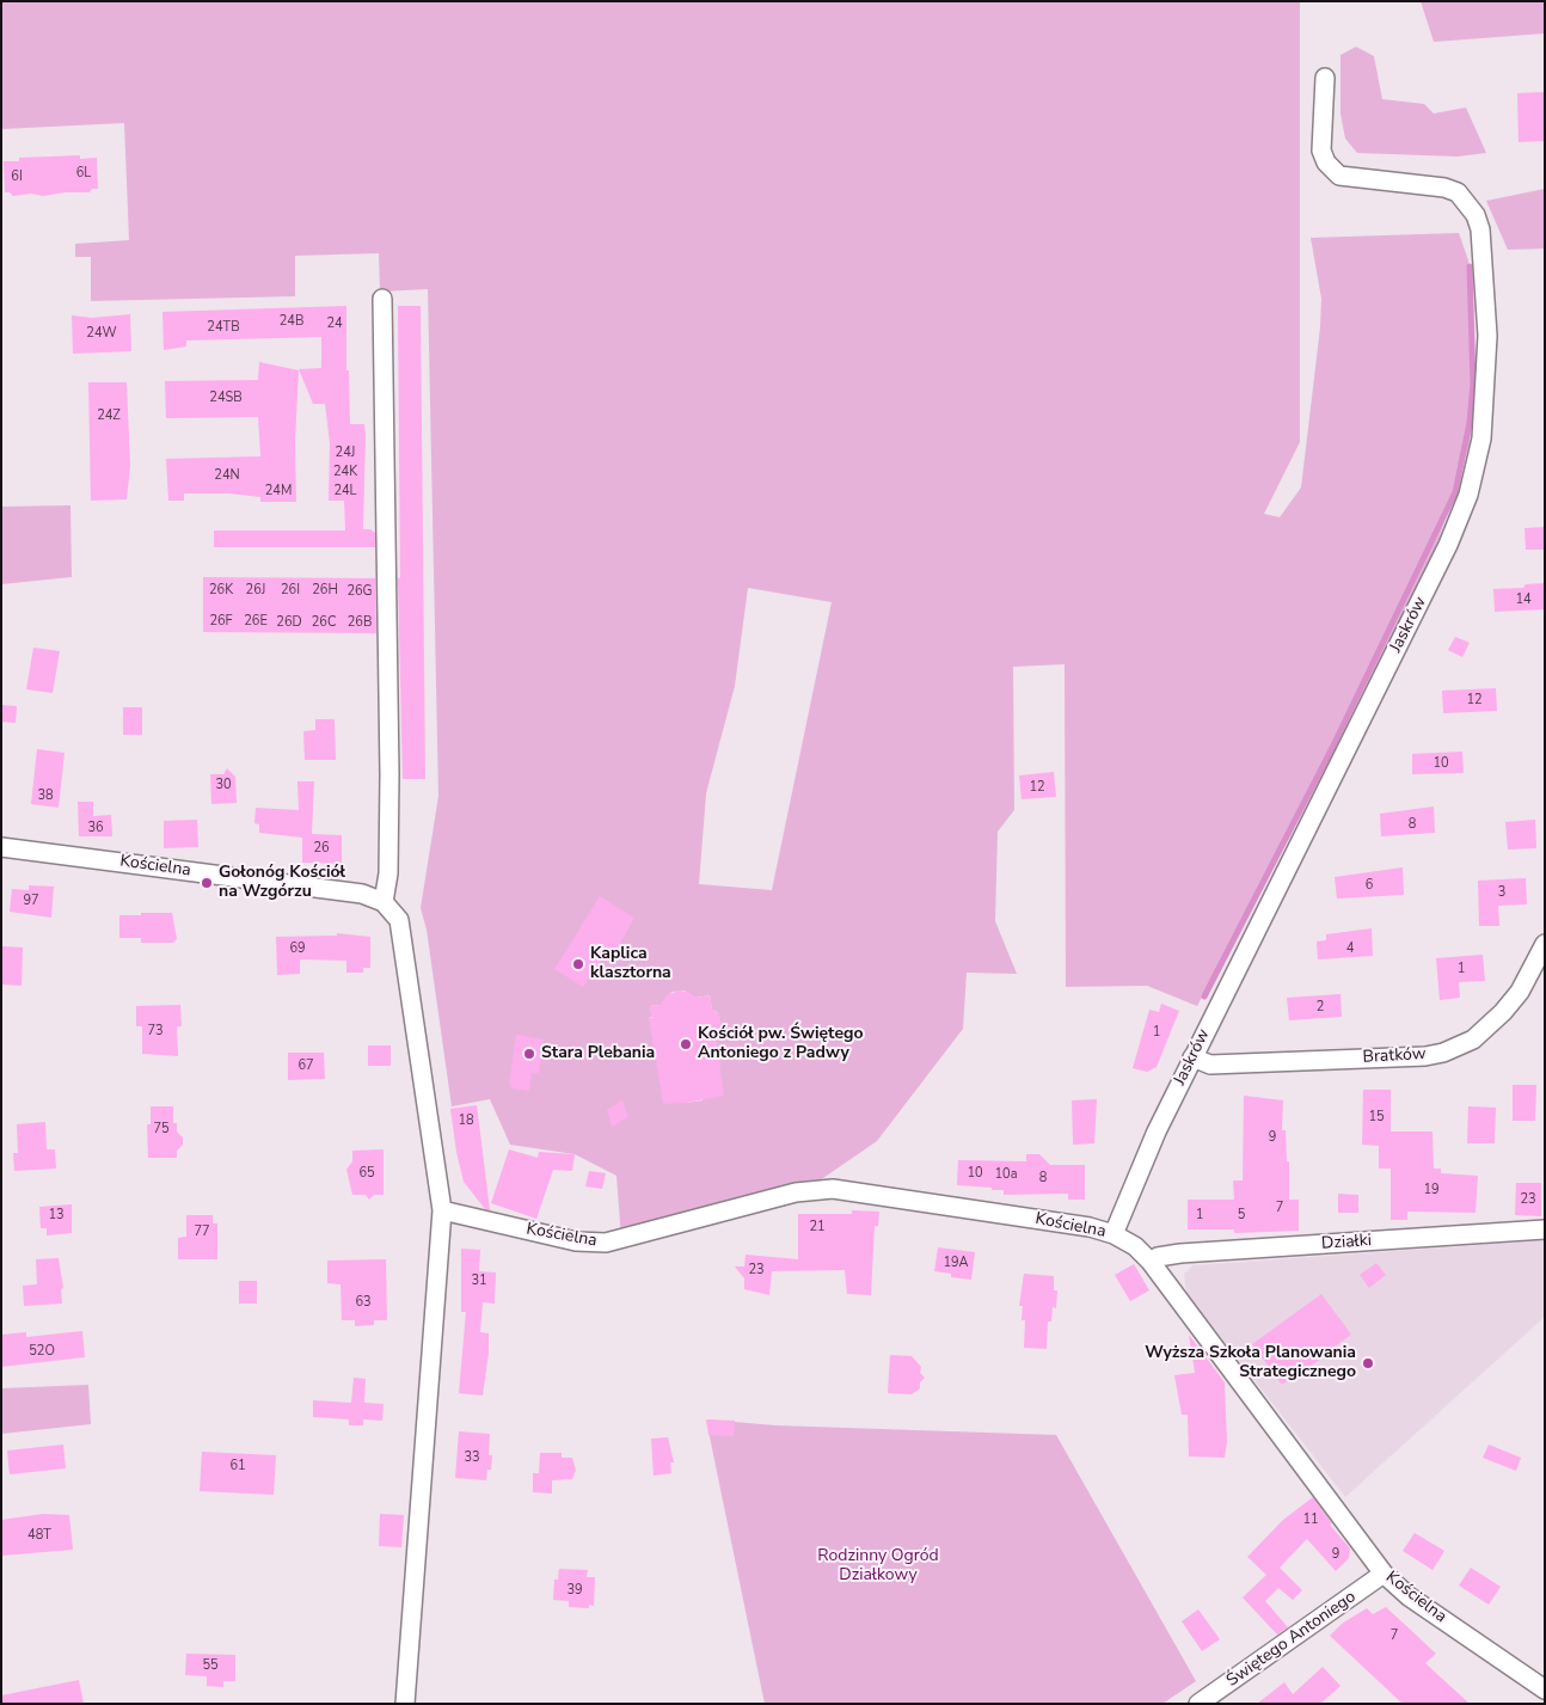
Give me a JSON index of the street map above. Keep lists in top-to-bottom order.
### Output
{
  "streets": {
    "street": [
      "Jaskrów",
      "Kościelna",
      "Bratków",
      "Działki",
      "Świętego Antoniego"
    ]
  },
  "crossings": [
    ["Jaskrów", "Kościelna"],
    ["Jaskrów", "Bratków"],
    ["Kościelna", "Działki"],
    ["Kościelna", "Świętego Antoniego"]
  ],
  "parks": ["Rodzinny Ogród Działkowy"],
  "places": [
    "Gołonóg Kościół na Wzgórzu",
    "Kaplica klasztorna",
    "Kościół pw. Świętego Antoniego z Padwy",
    "Stara Plebania",
    "Wyższa Szkoła Planowania Strategicznego"
  ],
  "house_numbers": [
    "6L",
    "6I",
    "24B",
    "24",
    "24TB",
    "24W",
    "24SB",
    "24Z",
    "24J",
    "24K",
    "24N",
    "24M",
    "24L",
    "26K",
    "26J",
    "26I",
    "26H",
    "26G",
    "14",
    "26F",
    "26E",
    "26D",
    "26C",
    "26B",
    "12",
    "10",
    "30",
    "12",
    "38",
    "8",
    "36",
    "26",
    "6",
    "3",
    "97",
    "69",
    "4",
    "1",
    "2",
    "73",
    "1",
    "67",
    "15",
    "18",
    "75",
    "9",
    "65",
    "10",
    "10a",
    "8",
    "19",
    "23",
    "7",
    "13",
    "1",
    "5",
    "21",
    "77",
    "19A",
    "23",
    "31",
    "63",
    "52O",
    "33",
    "61",
    "11",
    "48T",
    "9",
    "39",
    "7",
    "55"
  ]
}
